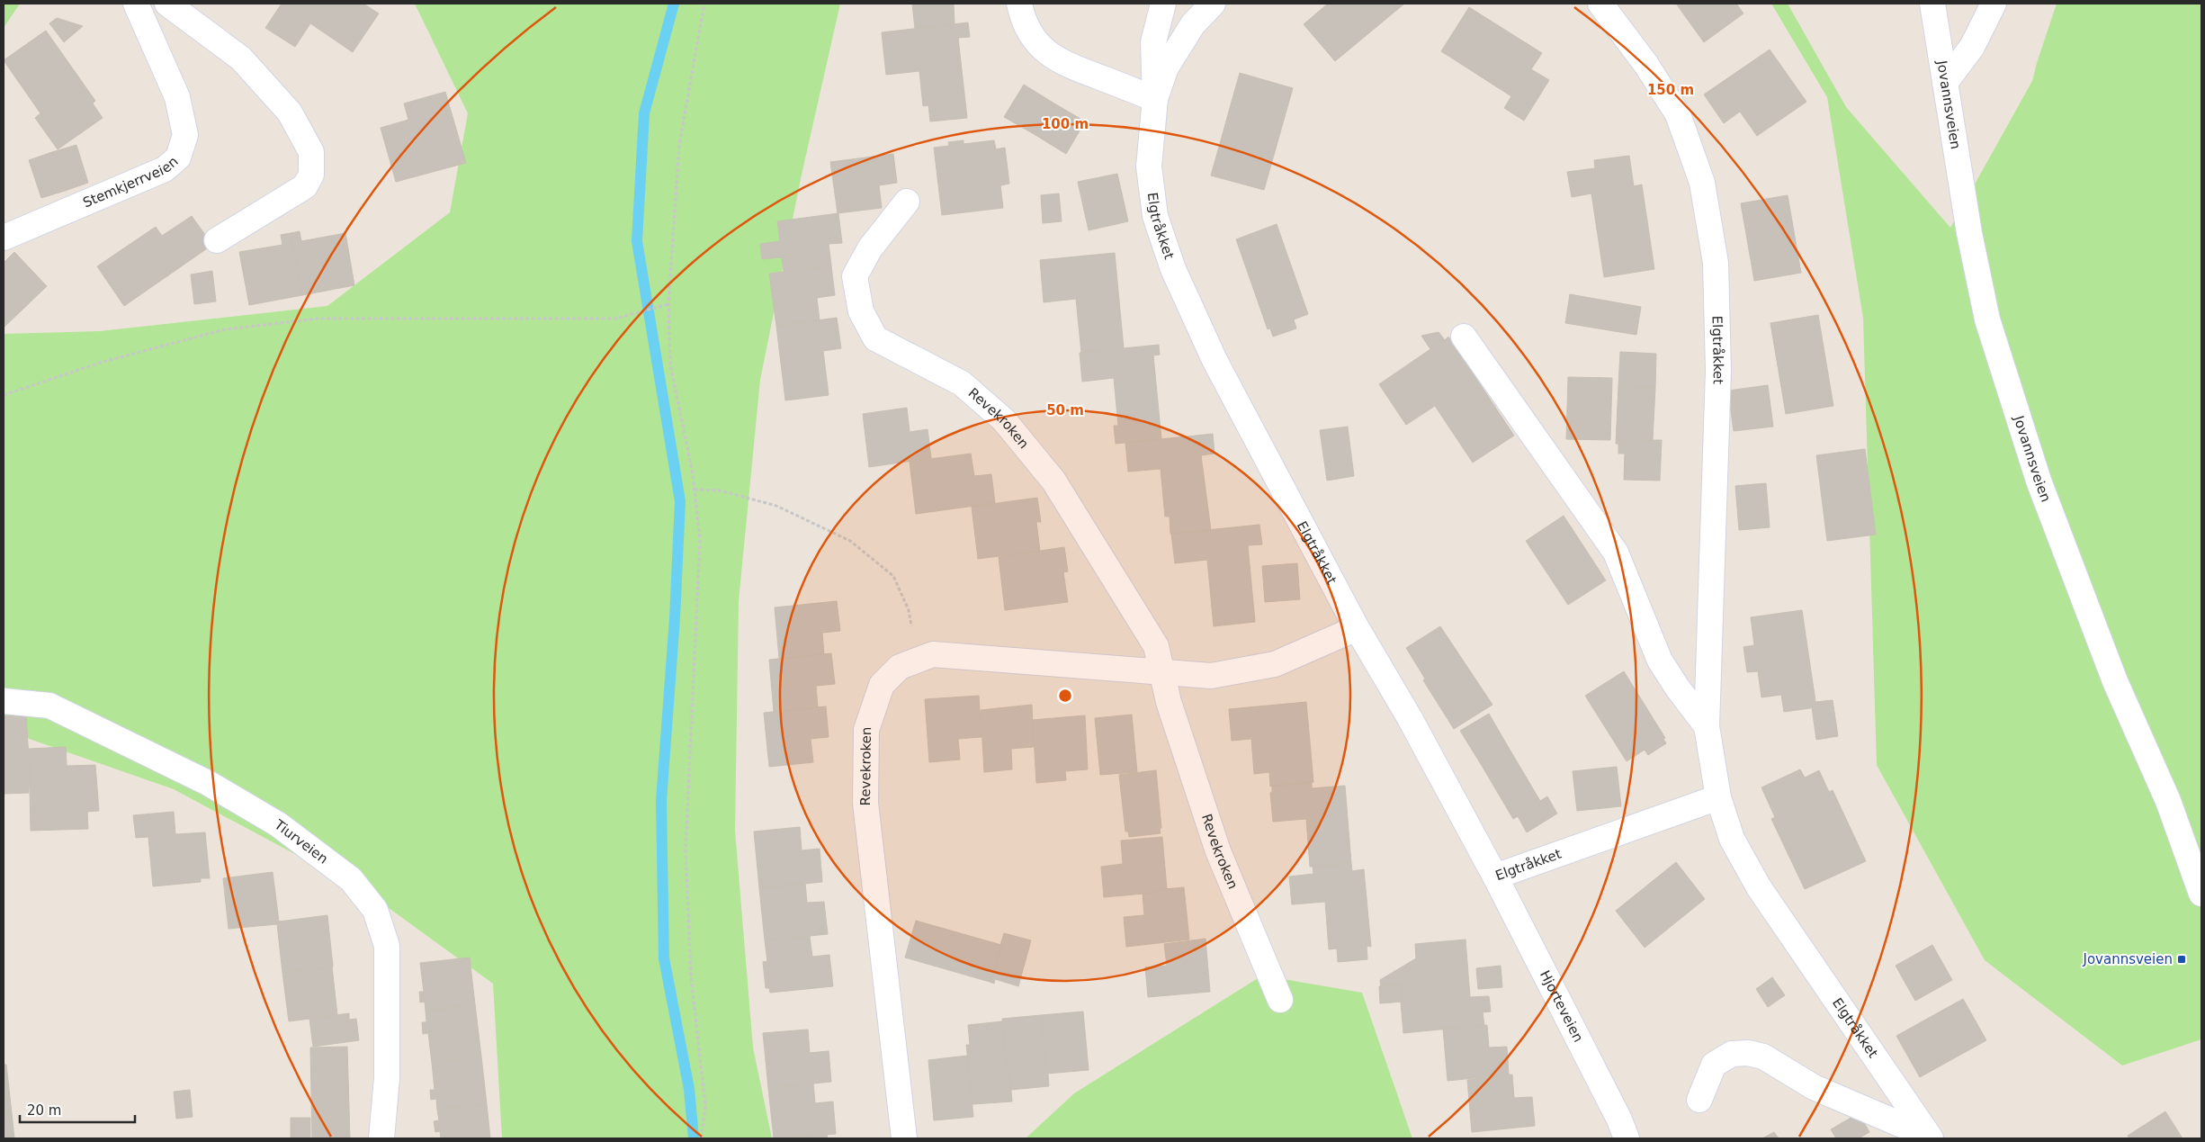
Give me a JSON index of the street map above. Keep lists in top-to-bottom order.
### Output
{
  "streets": {
    "street": [
      "Jovannsveien",
      "Stemkjerrveien",
      "Elgtråkket",
      "Revekroken",
      "Tiurveien",
      "Hjorteveien"
    ]
  },
  "crossings": [
    ["Elgtråkket", "Revekroken"],
    ["Elgtråkket", "Hjorteveien"]
  ],
  "places": {
    "transit": ["Jovannsveien"]
  },
  "scale_bar": "20 m",
  "rings": ["150 m", "100 m", "50 m"]
}
